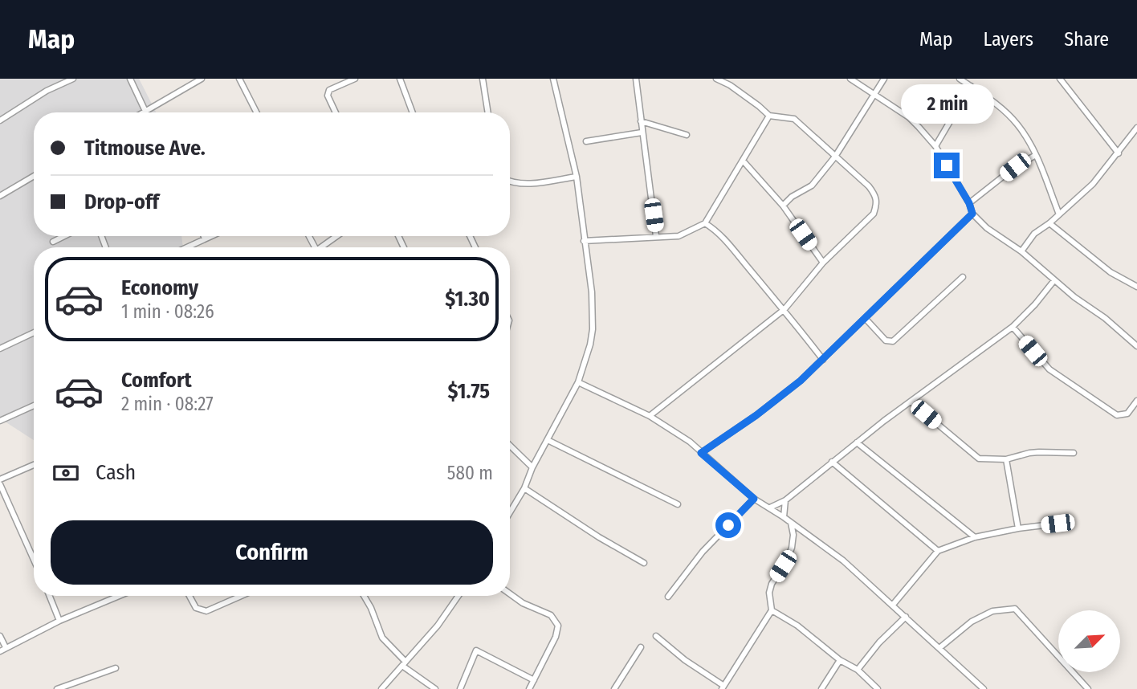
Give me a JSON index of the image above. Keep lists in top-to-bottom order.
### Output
{
  "north": "top right",
  "page": {
    "header": "Map",
    "nav": ["Map", "Layers", "Share"],
    "bubble": "2 min",
    "banner": ["Titmouse Ave.", "Drop-off"],
    "list": [
      {
        "name": "Economy",
        "note": "1 min · 08:26",
        "value": "$1.30"
      },
      {
        "name": "Comfort",
        "note": "2 min · 08:27",
        "value": "$1.75"
      }
    ],
    "pay": ["Cash", "580 m"],
    "buttons": "Confirm"
  }
}
